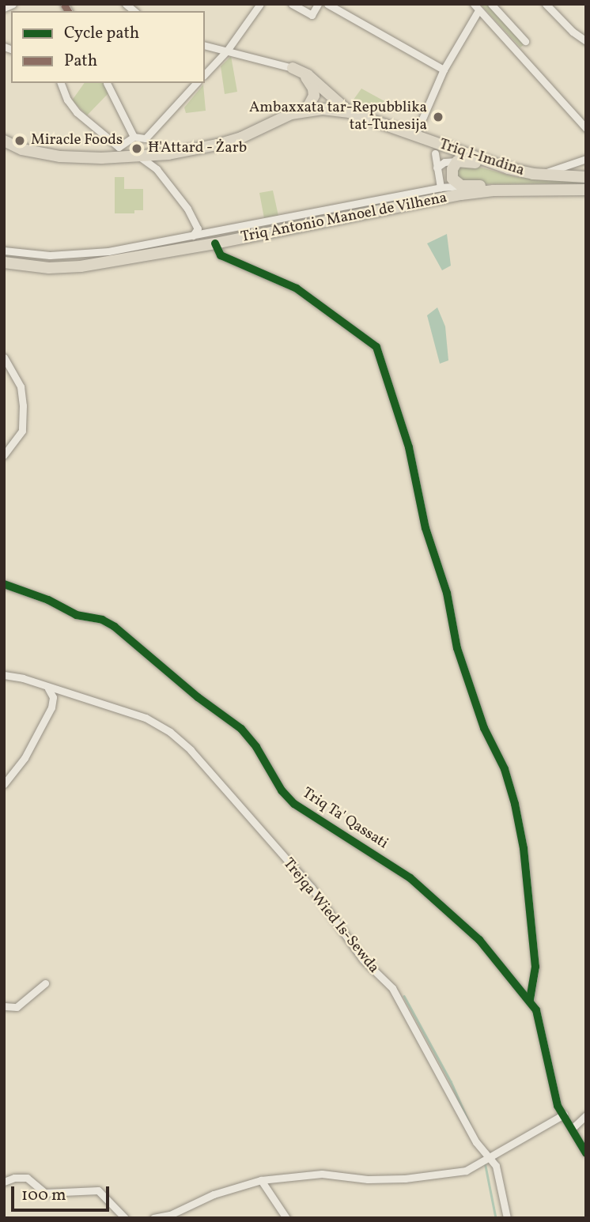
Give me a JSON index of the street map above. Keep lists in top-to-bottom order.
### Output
{
  "streets": {
    "highway": ["Triq l-Imdina", "Triq Antonio Manoel de Vilhena"],
    "street": ["Triq Ta' Qassati", "Trejqa Wied Is-Sewda"]
  },
  "places": ["Ambaxxata tar-Repubblika tat-Tunesija", "Miracle Foods", "Ħ'Attard - Żarb"],
  "legend": ["Cycle path", "Path"],
  "scale_bar": "100 m"
}
